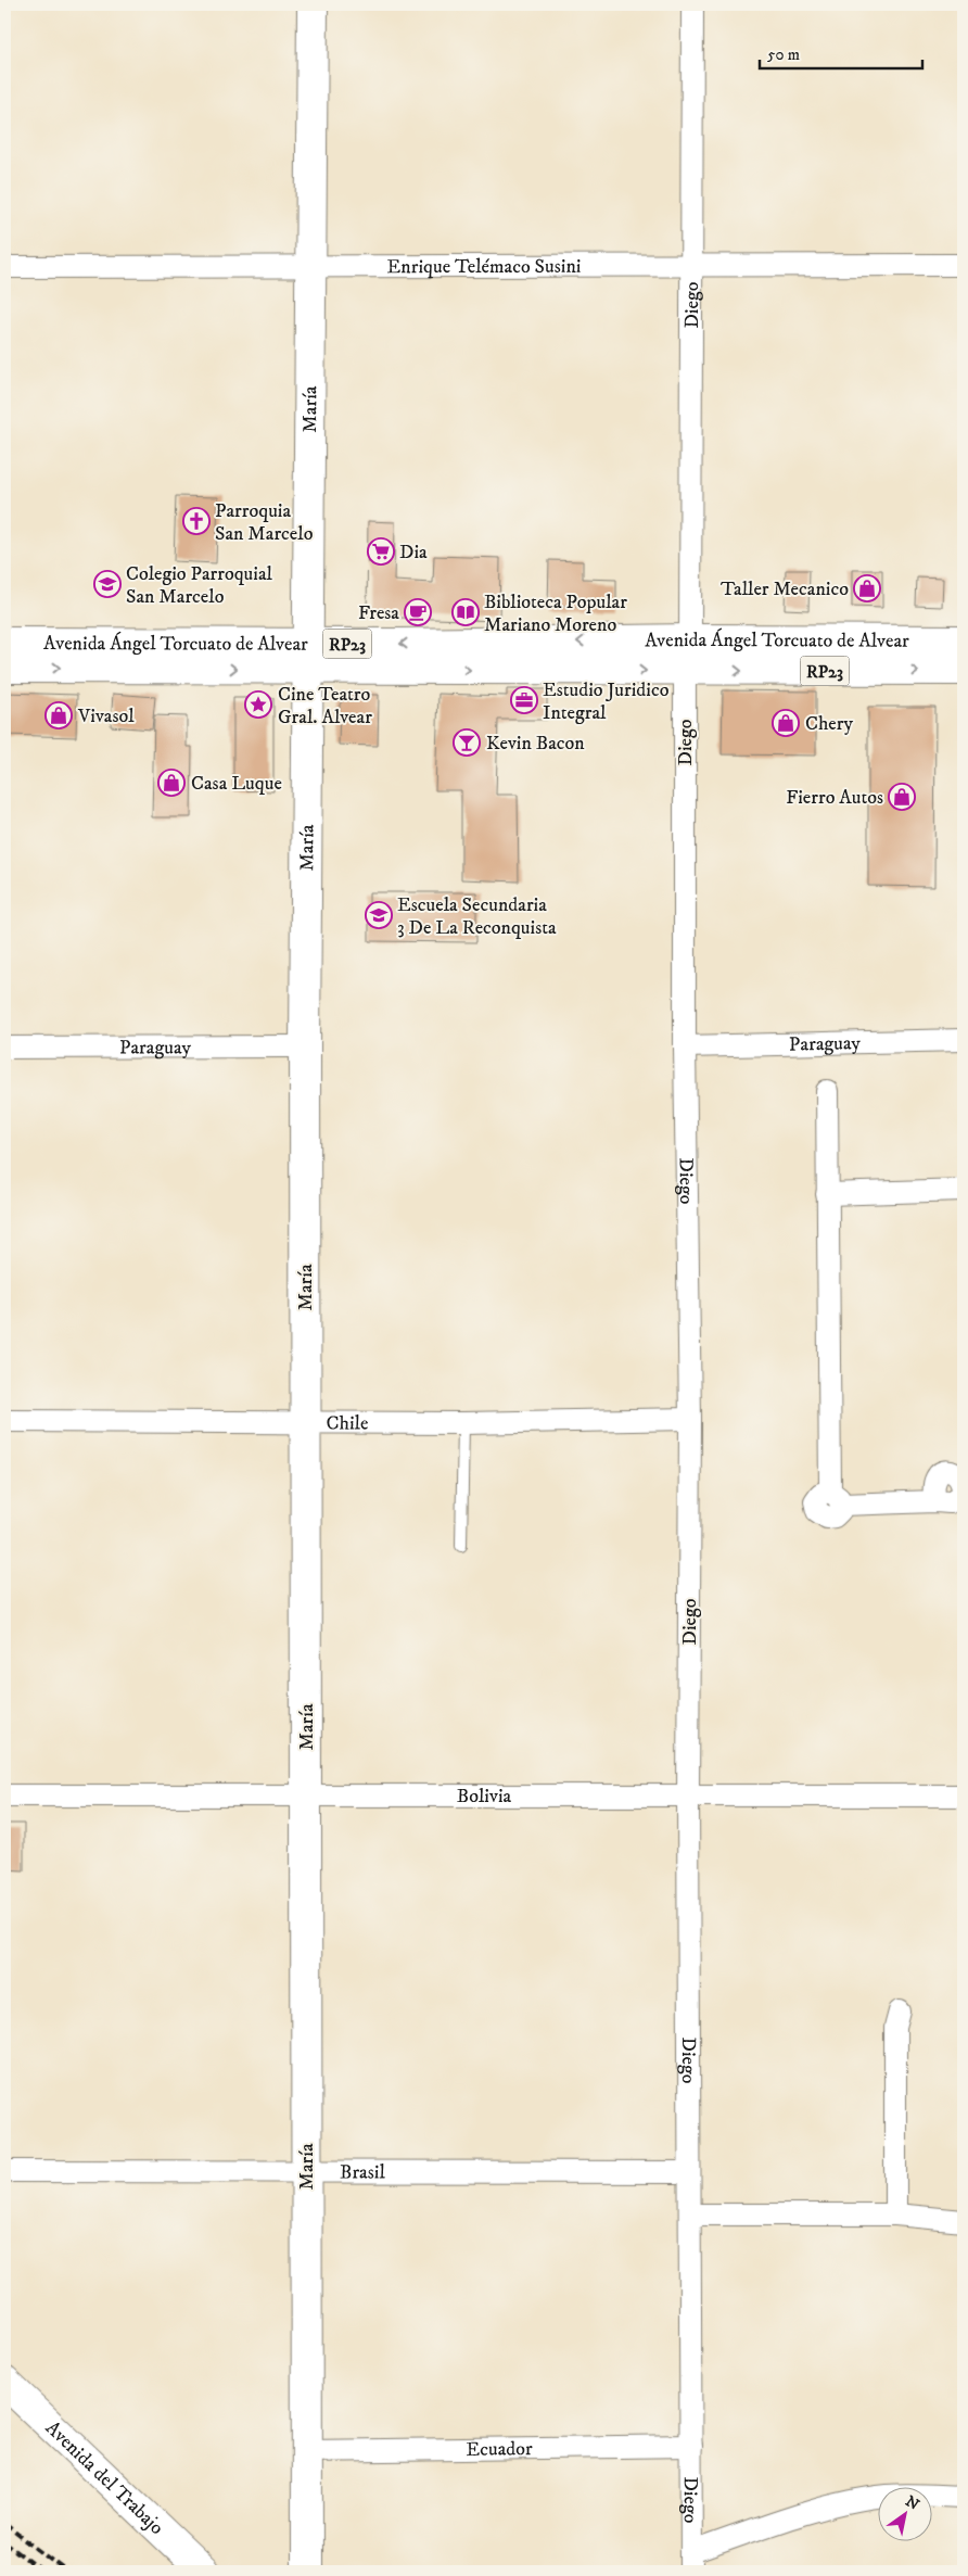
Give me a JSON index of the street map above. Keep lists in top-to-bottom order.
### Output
{
  "streets": {
    "street": [
      "Enrique Telémaco Susini",
      "Diego",
      "María",
      "Avenida Ángel Torcuato de Alvear",
      "RP23",
      "Paraguay",
      "Chile",
      "Bolivia",
      "Brasil",
      "Ecuador",
      "Avenida del Trabajo"
    ]
  },
  "crossings": [
    ["Enrique Telémaco Susini", "Diego"],
    ["Enrique Telémaco Susini", "María"],
    ["Diego", "Avenida Ángel Torcuato de Alvear"],
    ["Diego", "Paraguay"],
    ["Diego", "Chile"],
    ["Diego", "Bolivia"],
    ["Diego", "Brasil"],
    ["Diego", "Ecuador"],
    ["María", "Avenida Ángel Torcuato de Alvear"],
    ["María", "Paraguay"],
    ["María", "Chile"],
    ["María", "Bolivia"],
    ["María", "Brasil"],
    ["María", "Ecuador"]
  ],
  "places": {
    "church": ["Parroquia San Marcelo"],
    "supermarket": ["Dia"],
    "school or university": ["Colegio Parroquial San Marcelo", "Escuela Secundaria 3 De La Reconquista"],
    "shop": [
      "Taller Mecanico",
      "Vivasol",
      "Chery",
      "Casa Luque",
      "Fierro Autos"
    ],
    "cafe": ["Fresa"],
    "library": ["Biblioteca Popular Mariano Moreno"],
    "office": ["Estudio Juridico Integral"],
    "place": ["Cine Teatro Gral. Alvear"],
    "bar": ["Kevin Bacon"]
  },
  "scale_bar": "50 m",
  "north": "top right"
}
